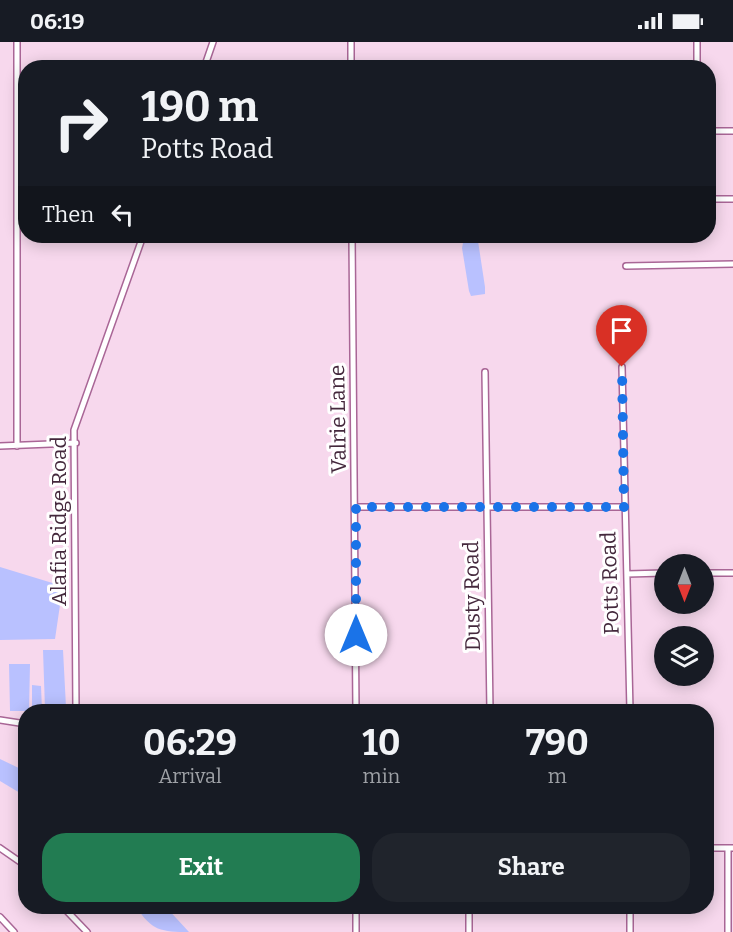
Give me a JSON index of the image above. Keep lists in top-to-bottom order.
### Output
{
  "streets": {
    "street": [
      "Valrie Lane",
      "Alafia Ridge Road",
      "Potts Road",
      "Dusty Road"
    ]
  },
  "crossings": [
    ["Valrie Lane", "Potts Road"],
    ["Potts Road", "Dusty Road"]
  ],
  "north": "bottom",
  "page": {
    "status": "06:19",
    "turn": ["190 m", "Potts Road"],
    "then": "Then",
    "eta": [
      "06:29",
      "Arrival",
      "10",
      "min",
      "790",
      "m"
    ],
    "buttons": ["Exit", "Share"]
  }
}
